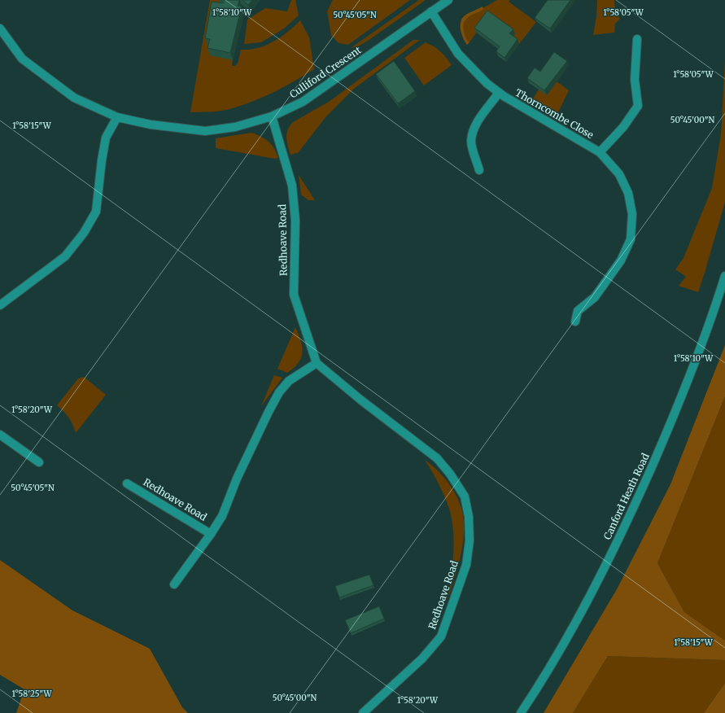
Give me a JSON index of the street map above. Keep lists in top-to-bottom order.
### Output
{
  "streets": {
    "street": [
      "Culliford Crescent",
      "Thorncombe Close",
      "Redhoave Road",
      "Canford Heath Road"
    ]
  },
  "crossings": [
    ["Culliford Crescent", "Thorncombe Close"],
    ["Culliford Crescent", "Redhoave Road"]
  ],
  "coordinates": [
    "1°58'05\"W",
    "1°58'10\"W",
    "50°45'05\"N",
    "50°45'00\"N",
    "1°58'15\"W",
    "1°58'20\"W",
    "1°58'25\"W"
  ]
}
